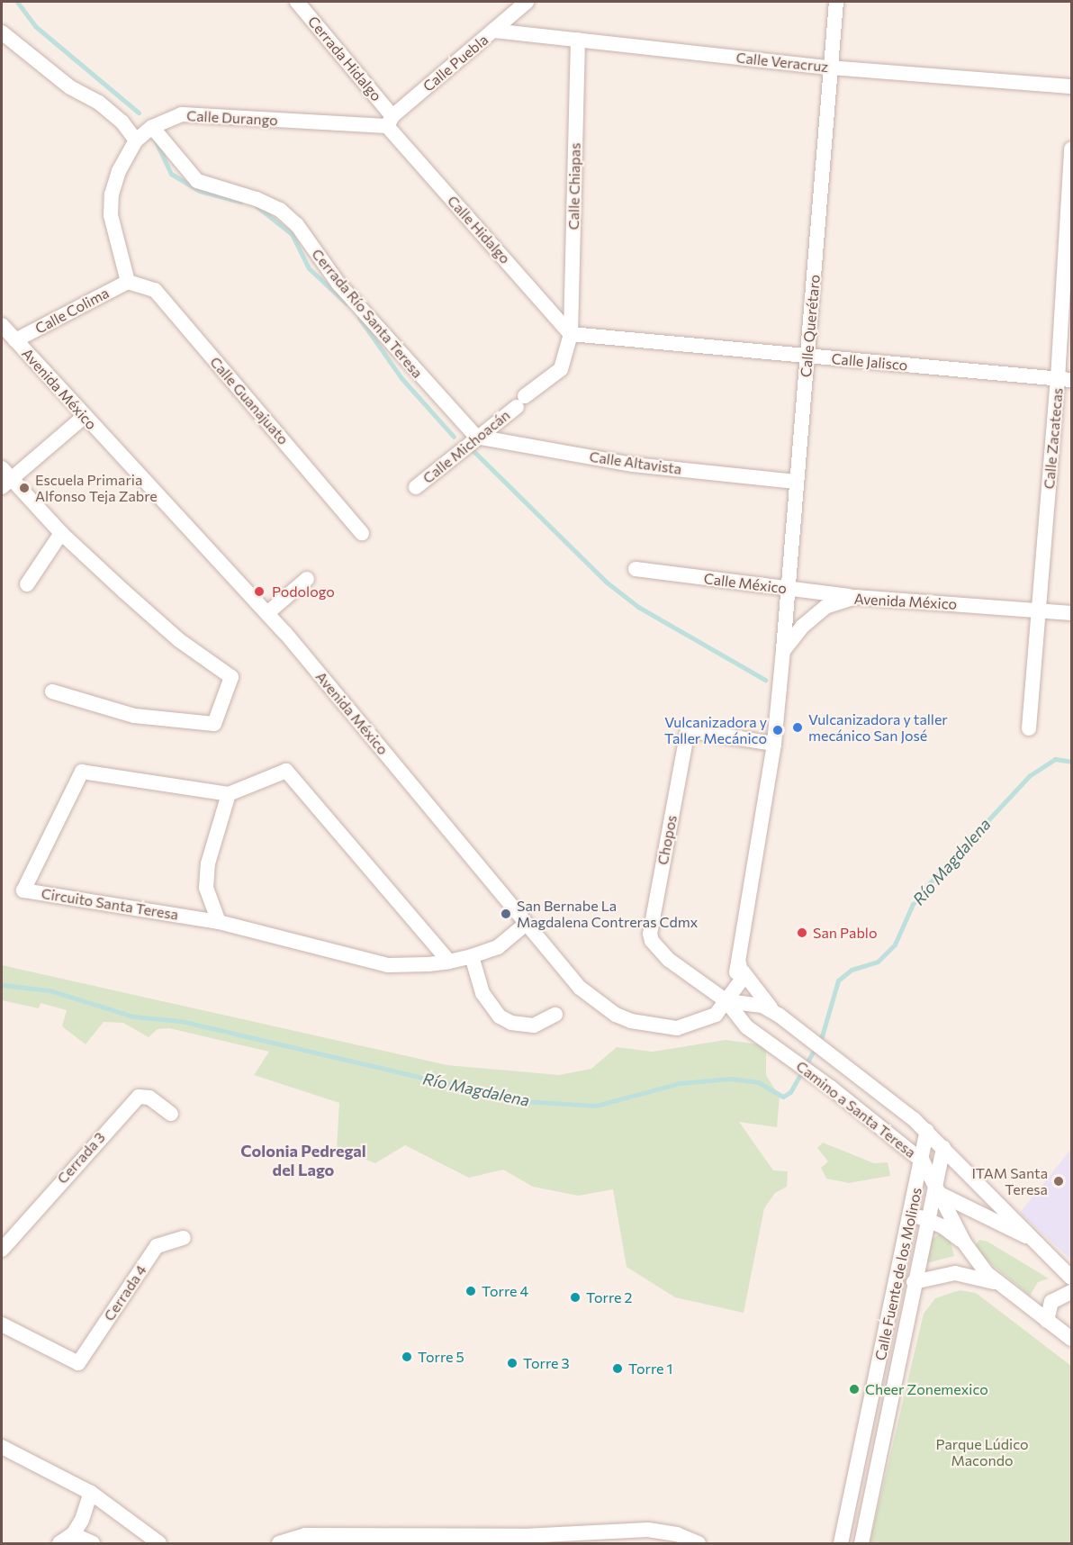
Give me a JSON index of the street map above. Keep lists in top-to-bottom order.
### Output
{
  "streets": {
    "street": [
      "Cerrada Hidalgo",
      "Calle Veracruz",
      "Calle Puebla",
      "Calle Durango",
      "Calle Chiapas",
      "Calle Hidalgo",
      "Calle Colima",
      "Cerrada Río Santa Teresa",
      "Calle Querétaro",
      "Calle Jalisco",
      "Avenida México",
      "Calle Guanajuato",
      "Calle Zacatecas",
      "Calle Michoacán",
      "Calle Altavista",
      "Calle México",
      "Chopos",
      "Circuito Santa Teresa",
      "Camino a Santa Teresa",
      "Cerrada 3",
      "Calle Fuente de los Molinos",
      "Cerrada 4"
    ]
  },
  "crossings": [
    ["Cerrada Hidalgo", "Calle Puebla"],
    ["Cerrada Hidalgo", "Calle Durango"],
    ["Cerrada Hidalgo", "Calle Hidalgo"],
    ["Calle Veracruz", "Calle Puebla"],
    ["Calle Veracruz", "Calle Chiapas"],
    ["Calle Veracruz", "Calle Querétaro"],
    ["Calle Puebla", "Calle Durango"],
    ["Calle Puebla", "Calle Hidalgo"],
    ["Calle Durango", "Calle Hidalgo"],
    ["Calle Durango", "Calle Colima"],
    ["Calle Durango", "Cerrada Río Santa Teresa"],
    ["Calle Durango", "Calle Guanajuato"],
    ["Calle Chiapas", "Calle Hidalgo"],
    ["Calle Chiapas", "Calle Jalisco"],
    ["Calle Chiapas", "Calle Michoacán"],
    ["Calle Hidalgo", "Calle Jalisco"],
    ["Calle Hidalgo", "Calle Michoacán"],
    ["Calle Colima", "Avenida México"],
    ["Calle Colima", "Calle Guanajuato"],
    ["Cerrada Río Santa Teresa", "Calle Michoacán"],
    ["Cerrada Río Santa Teresa", "Calle Altavista"],
    ["Calle Querétaro", "Calle Jalisco"],
    ["Calle Querétaro", "Avenida México"],
    ["Calle Querétaro", "Calle Altavista"],
    ["Calle Querétaro", "Calle México"],
    ["Calle Jalisco", "Calle Zacatecas"],
    ["Calle Jalisco", "Calle Michoacán"],
    ["Avenida México", "Calle Zacatecas"],
    ["Avenida México", "Calle México"],
    ["Avenida México", "Chopos"],
    ["Avenida México", "Circuito Santa Teresa"],
    ["Avenida México", "Camino a Santa Teresa"],
    ["Calle Michoacán", "Calle Altavista"],
    ["Chopos", "Camino a Santa Teresa"],
    ["Camino a Santa Teresa", "Calle Fuente de los Molinos"]
  ],
  "districts": ["Colonia Pedregal del Lago"],
  "water": ["Río Magdalena"],
  "parks": ["Parque Lúdico Macondo"],
  "places": [
    "Escuela Primaria Alfonso Teja Zabre",
    "Podologo",
    "Vulcanizadora y taller mecánico San José",
    "Vulcanizadora y Taller Mecánico",
    "San Bernabe La Magdalena Contreras Cdmx",
    "San Pablo",
    "ITAM Santa Teresa",
    "Torre 4",
    "Torre 2",
    "Torre 5",
    "Torre 3",
    "Torre 1",
    "Cheer Zonemexico"
  ]
}
